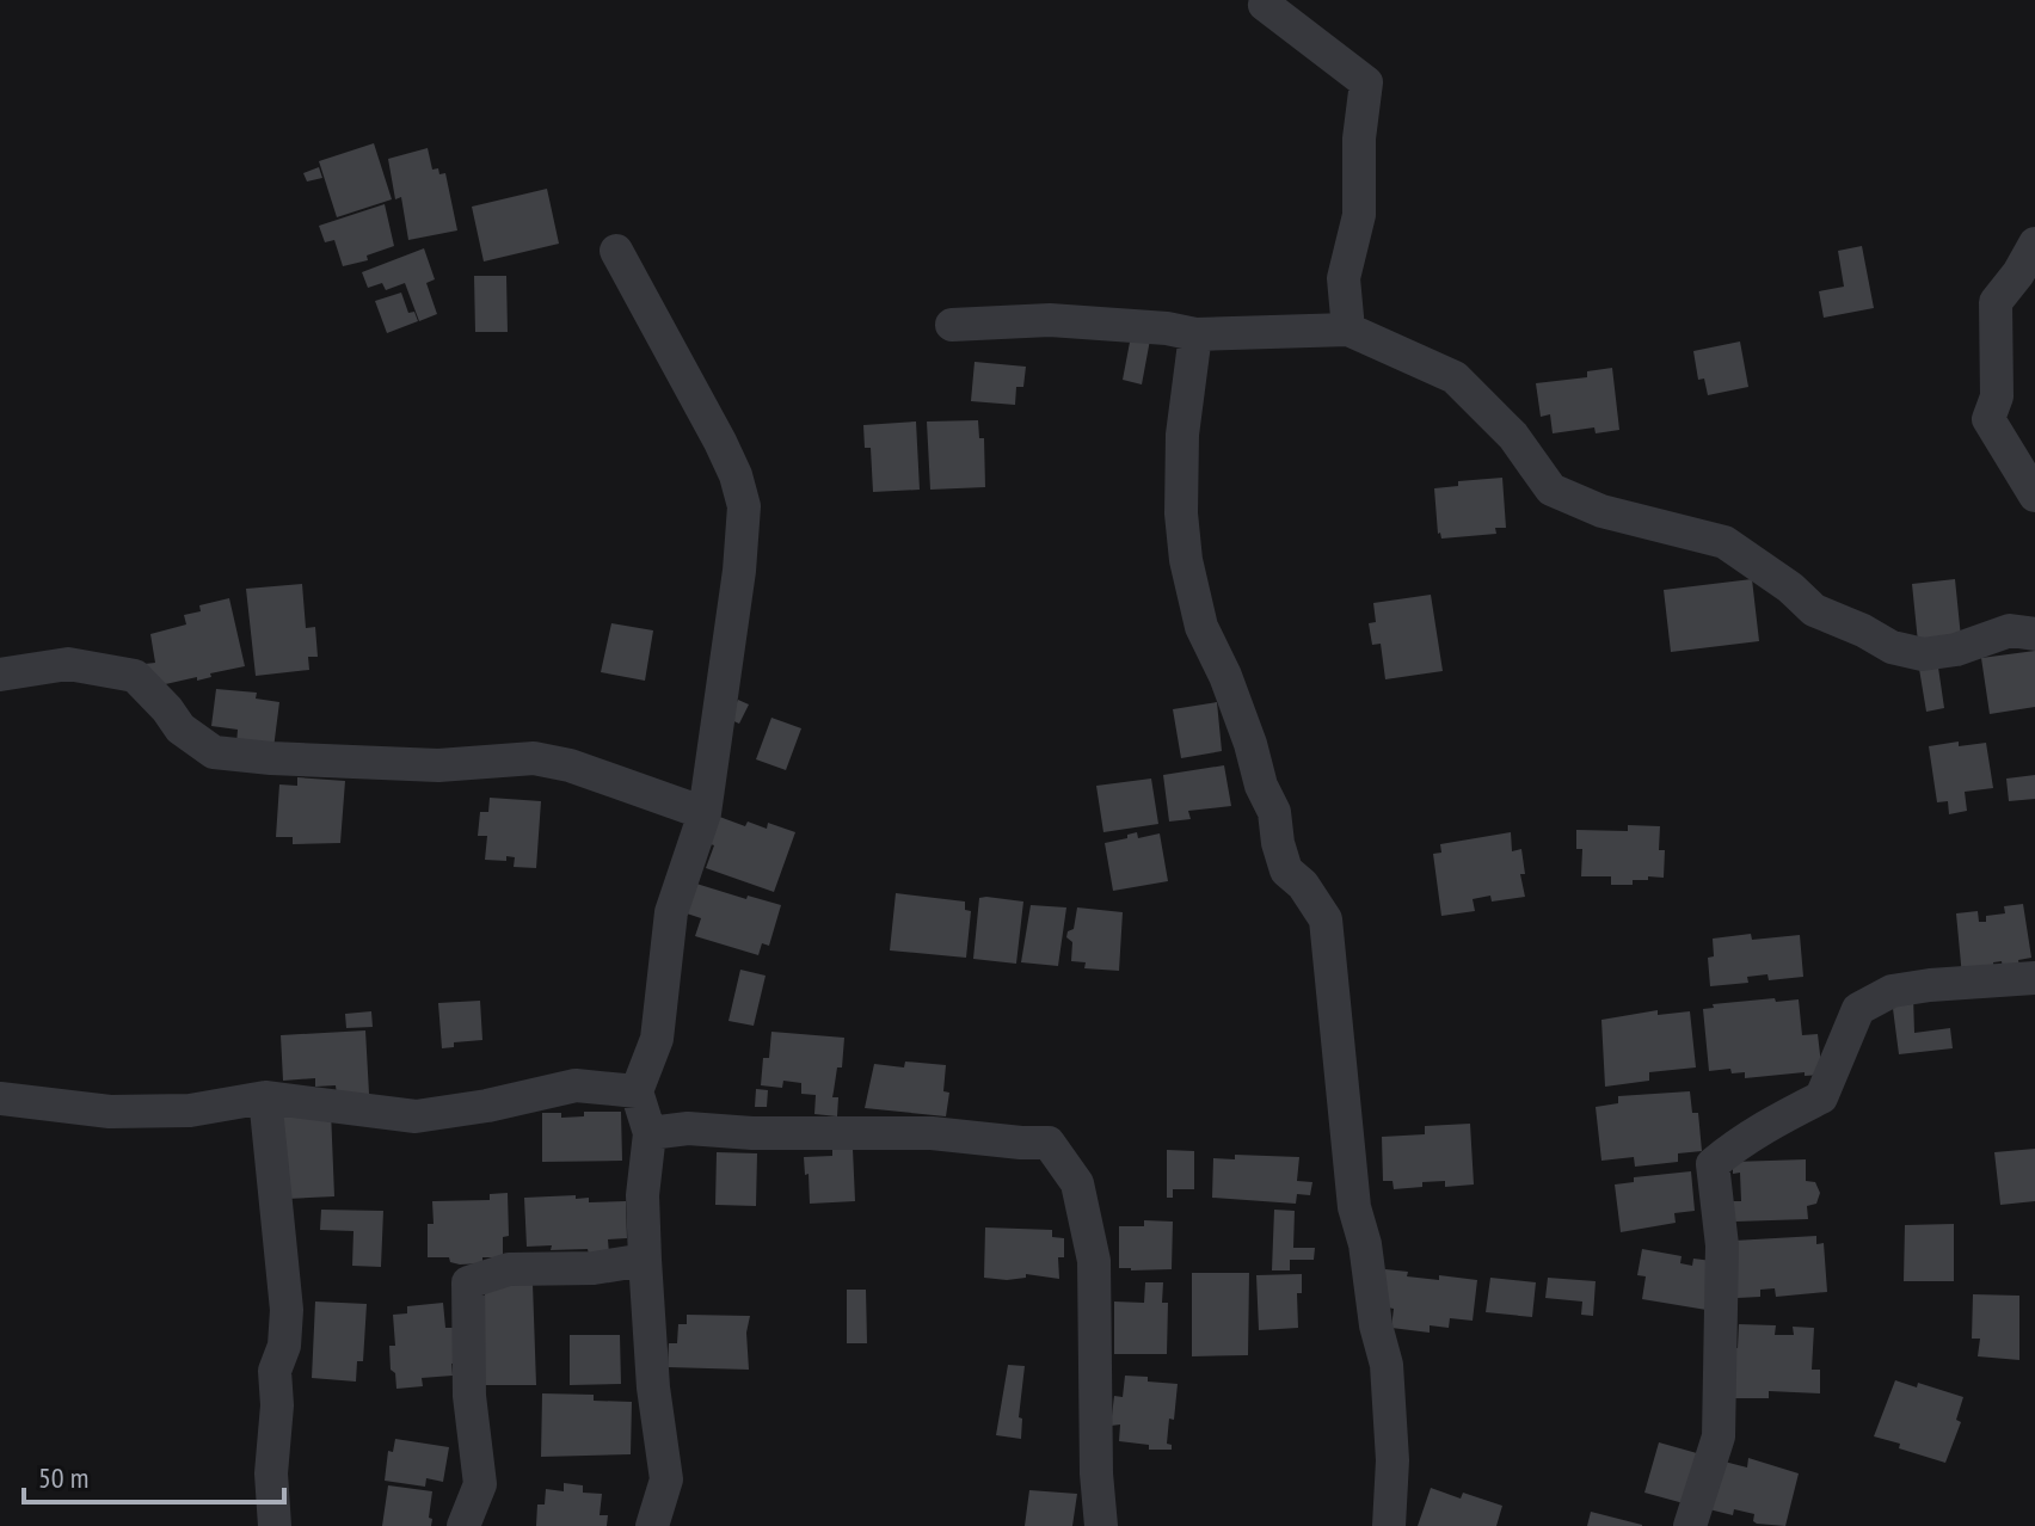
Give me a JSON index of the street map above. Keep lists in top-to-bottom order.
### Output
{
  "scale_bar": "50 m"
}
